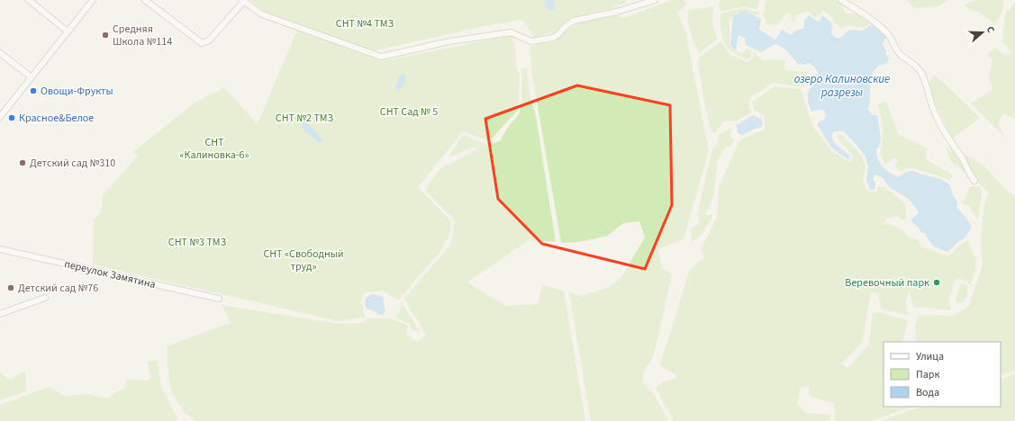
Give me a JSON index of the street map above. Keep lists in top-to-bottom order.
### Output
{
  "streets": {
    "street": ["переулок Замятина"]
  },
  "water": ["озеро Калиновские разрезы"],
  "parks": [
    "СНТ №4 ТМЗ",
    "СНТ Сад № 5",
    "СНТ №2 ТМЗ",
    "СНТ «Калиновка-6»",
    "СНТ №3 ТМЗ",
    "СНТ «Свободный труд»"
  ],
  "places": [
    "Средняя Школа №114",
    "Овощи-Фрукты",
    "Красное&Белое",
    "Детский сад №310",
    "Веревочный парк",
    "Детский сад №76"
  ],
  "legend": ["Улица", "Парк", "Вода"],
  "north": "right"
}
